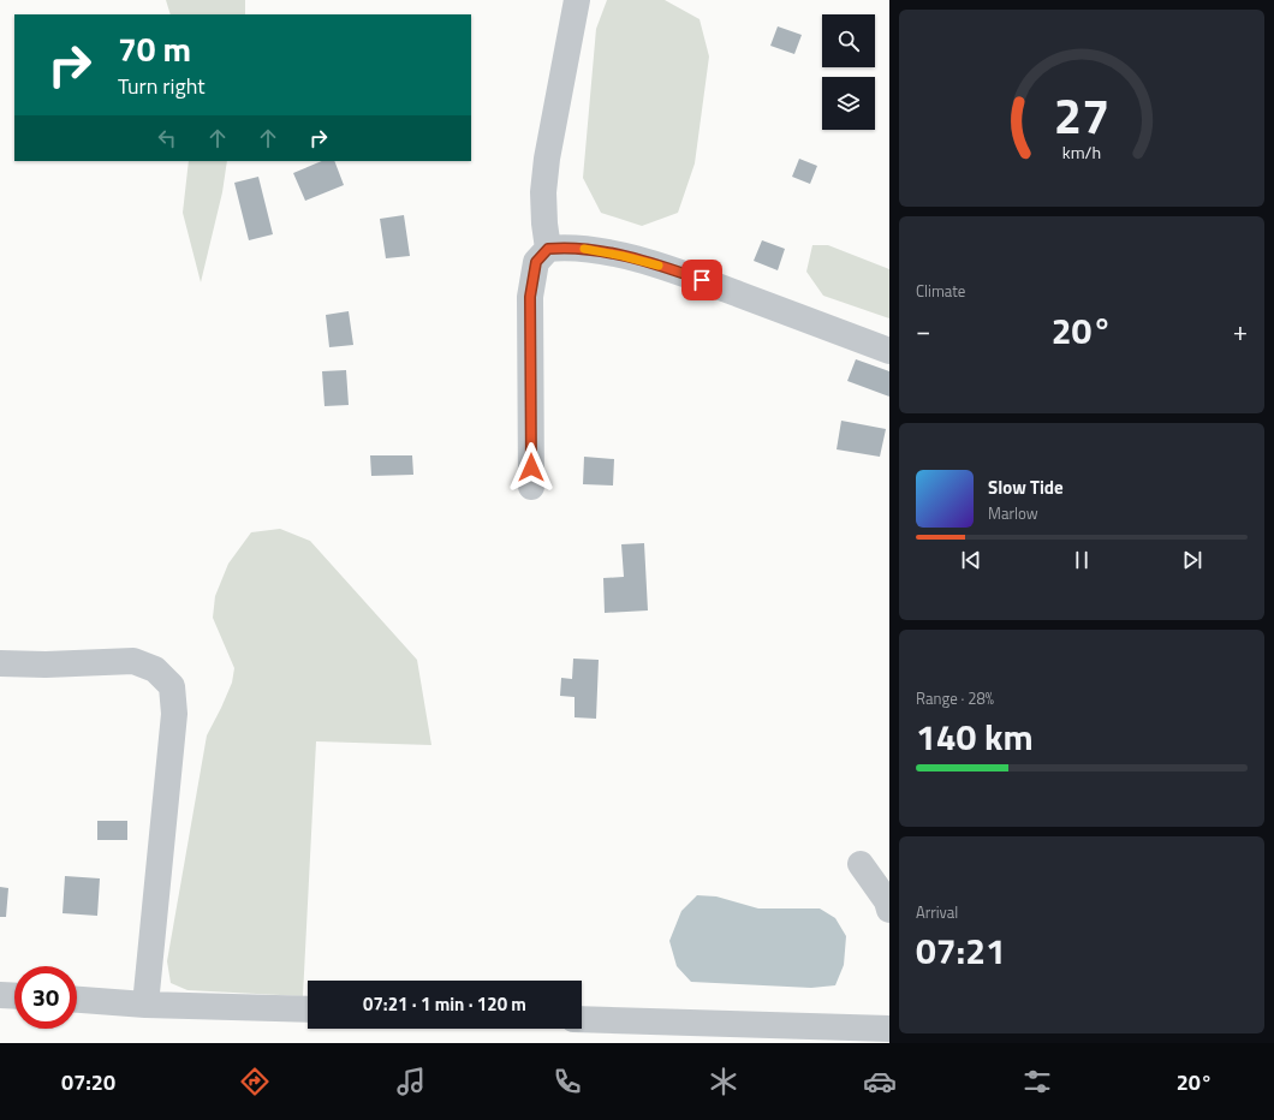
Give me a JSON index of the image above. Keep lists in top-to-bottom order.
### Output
{
  "page": {
    "turn": ["70 m", "Turn right"],
    "tile": [
      "Climate",
      ["Range · 28%", "140 km"],
      ["Arrival", "07:21"]
    ],
    "heat": ["−", "20°", "+"],
    "song": ["Slow Tide", "Marlow"],
    "limit": "30",
    "trip": "07:21 · 1 min · 120 m",
    "tabs": ["07:20", "20°"],
    "gauge": ["27", "km/h"]
  }
}
